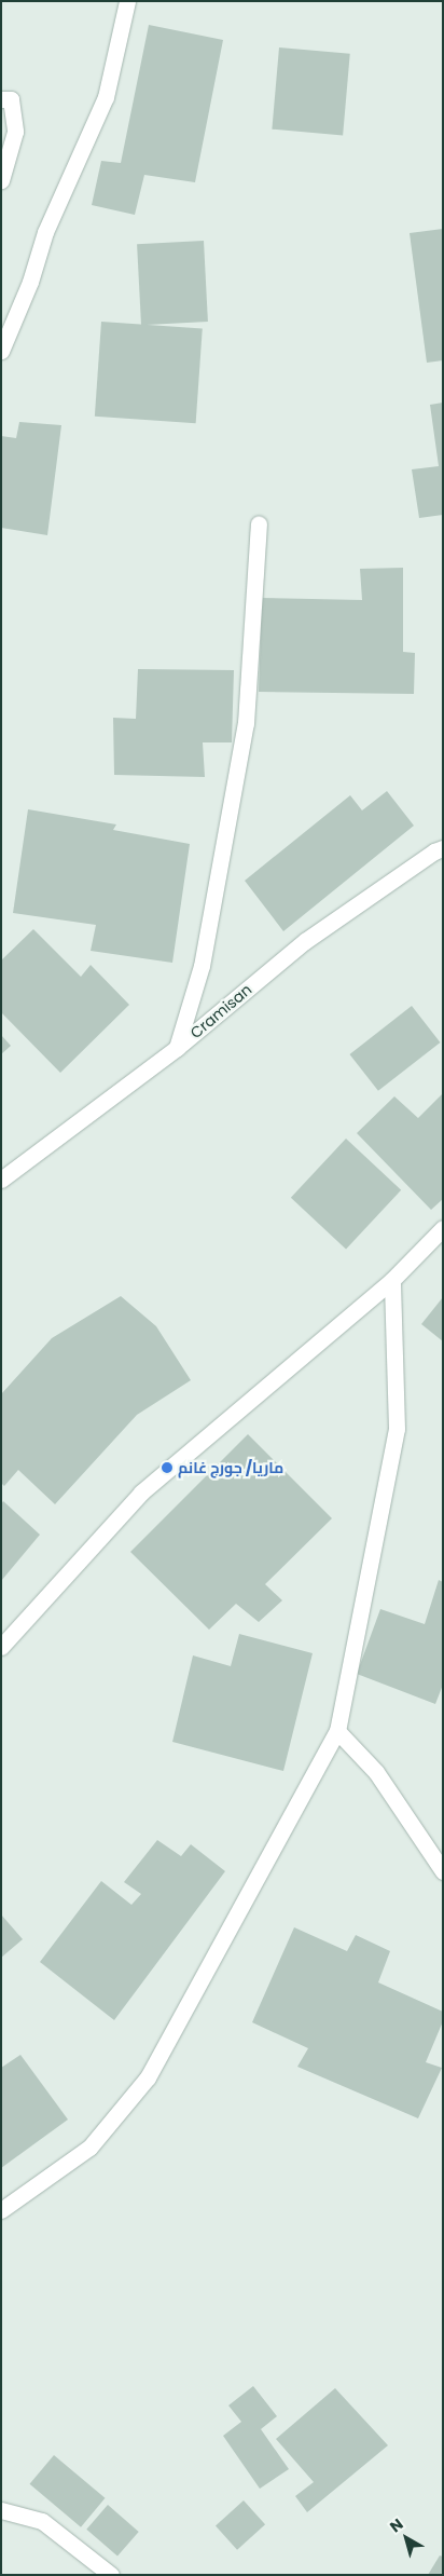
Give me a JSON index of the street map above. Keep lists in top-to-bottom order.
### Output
{
  "streets": {
    "street": ["Cramisan"]
  },
  "places": ["ماريا/ جورج غانم"],
  "north": "top left"
}
